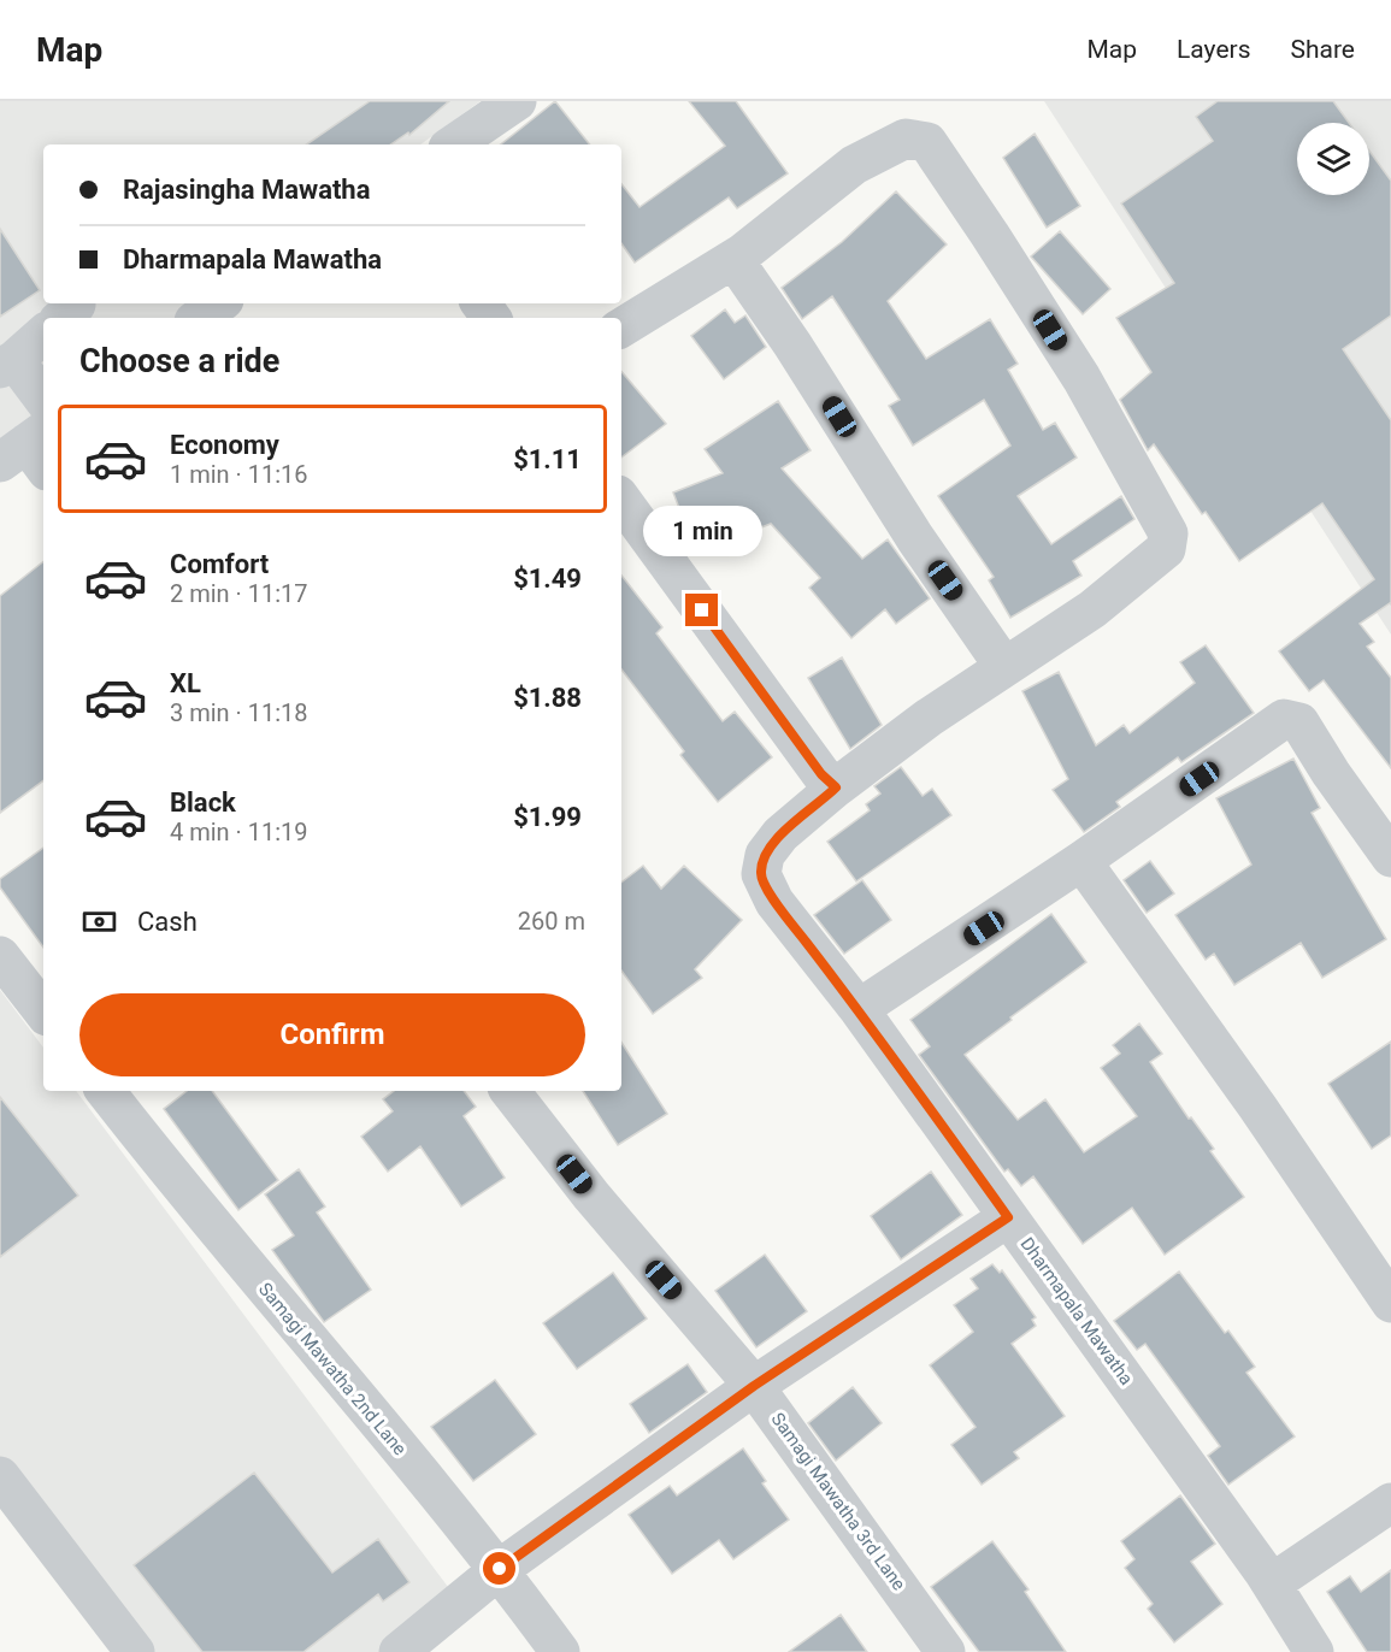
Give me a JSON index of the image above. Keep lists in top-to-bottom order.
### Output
{
  "streets": {
    "street": ["Dharmapala Mawatha", "Samagi Mawatha 2nd Lane", "Samagi Mawatha 3rd Lane"]
  },
  "page": {
    "header": "Map",
    "nav": ["Map", "Layers", "Share"],
    "banner": ["Rajasingha Mawatha", "Dharmapala Mawatha"],
    "heading": "Choose a ride",
    "list": [
      {
        "name": "Economy",
        "note": "1 min · 11:16",
        "value": "$1.11"
      },
      {
        "name": "Comfort",
        "note": "2 min · 11:17",
        "value": "$1.49"
      },
      {
        "name": "XL",
        "note": "3 min · 11:18",
        "value": "$1.88"
      },
      {
        "name": "Black",
        "note": "4 min · 11:19",
        "value": "$1.99"
      }
    ],
    "bubble": "1 min",
    "pay": ["Cash", "260 m"],
    "buttons": "Confirm"
  }
}
